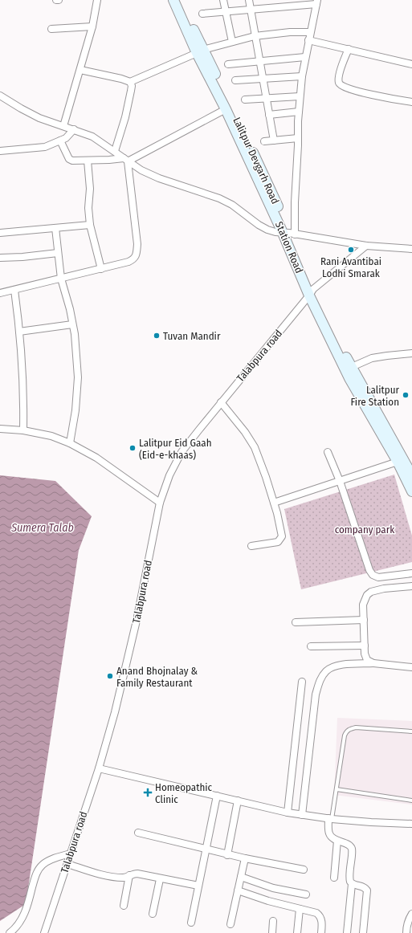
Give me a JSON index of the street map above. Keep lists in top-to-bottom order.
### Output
{
  "streets": {
    "main road": ["Lalitpur Devgarh Road", "Station Road"],
    "street": ["Talabpura road"]
  },
  "crossings": [
    ["Lalitpur Devgarh Road", "Station Road"],
    ["Lalitpur Devgarh Road", "Talabpura road"]
  ],
  "water": ["Sumera Talab"],
  "parks": ["company park"],
  "places": {
    "other": [
      "Rani Avantibai Lodhi Smarak",
      "Tuvan Mandir",
      "Lalitpur Fire Station",
      "Lalitpur Eid Gaah (Eid-e-khaas)",
      "Anand Bhojnalay & Family Restaurant"
    ],
    "health": ["Homeopathic Clinic"]
  }
}
